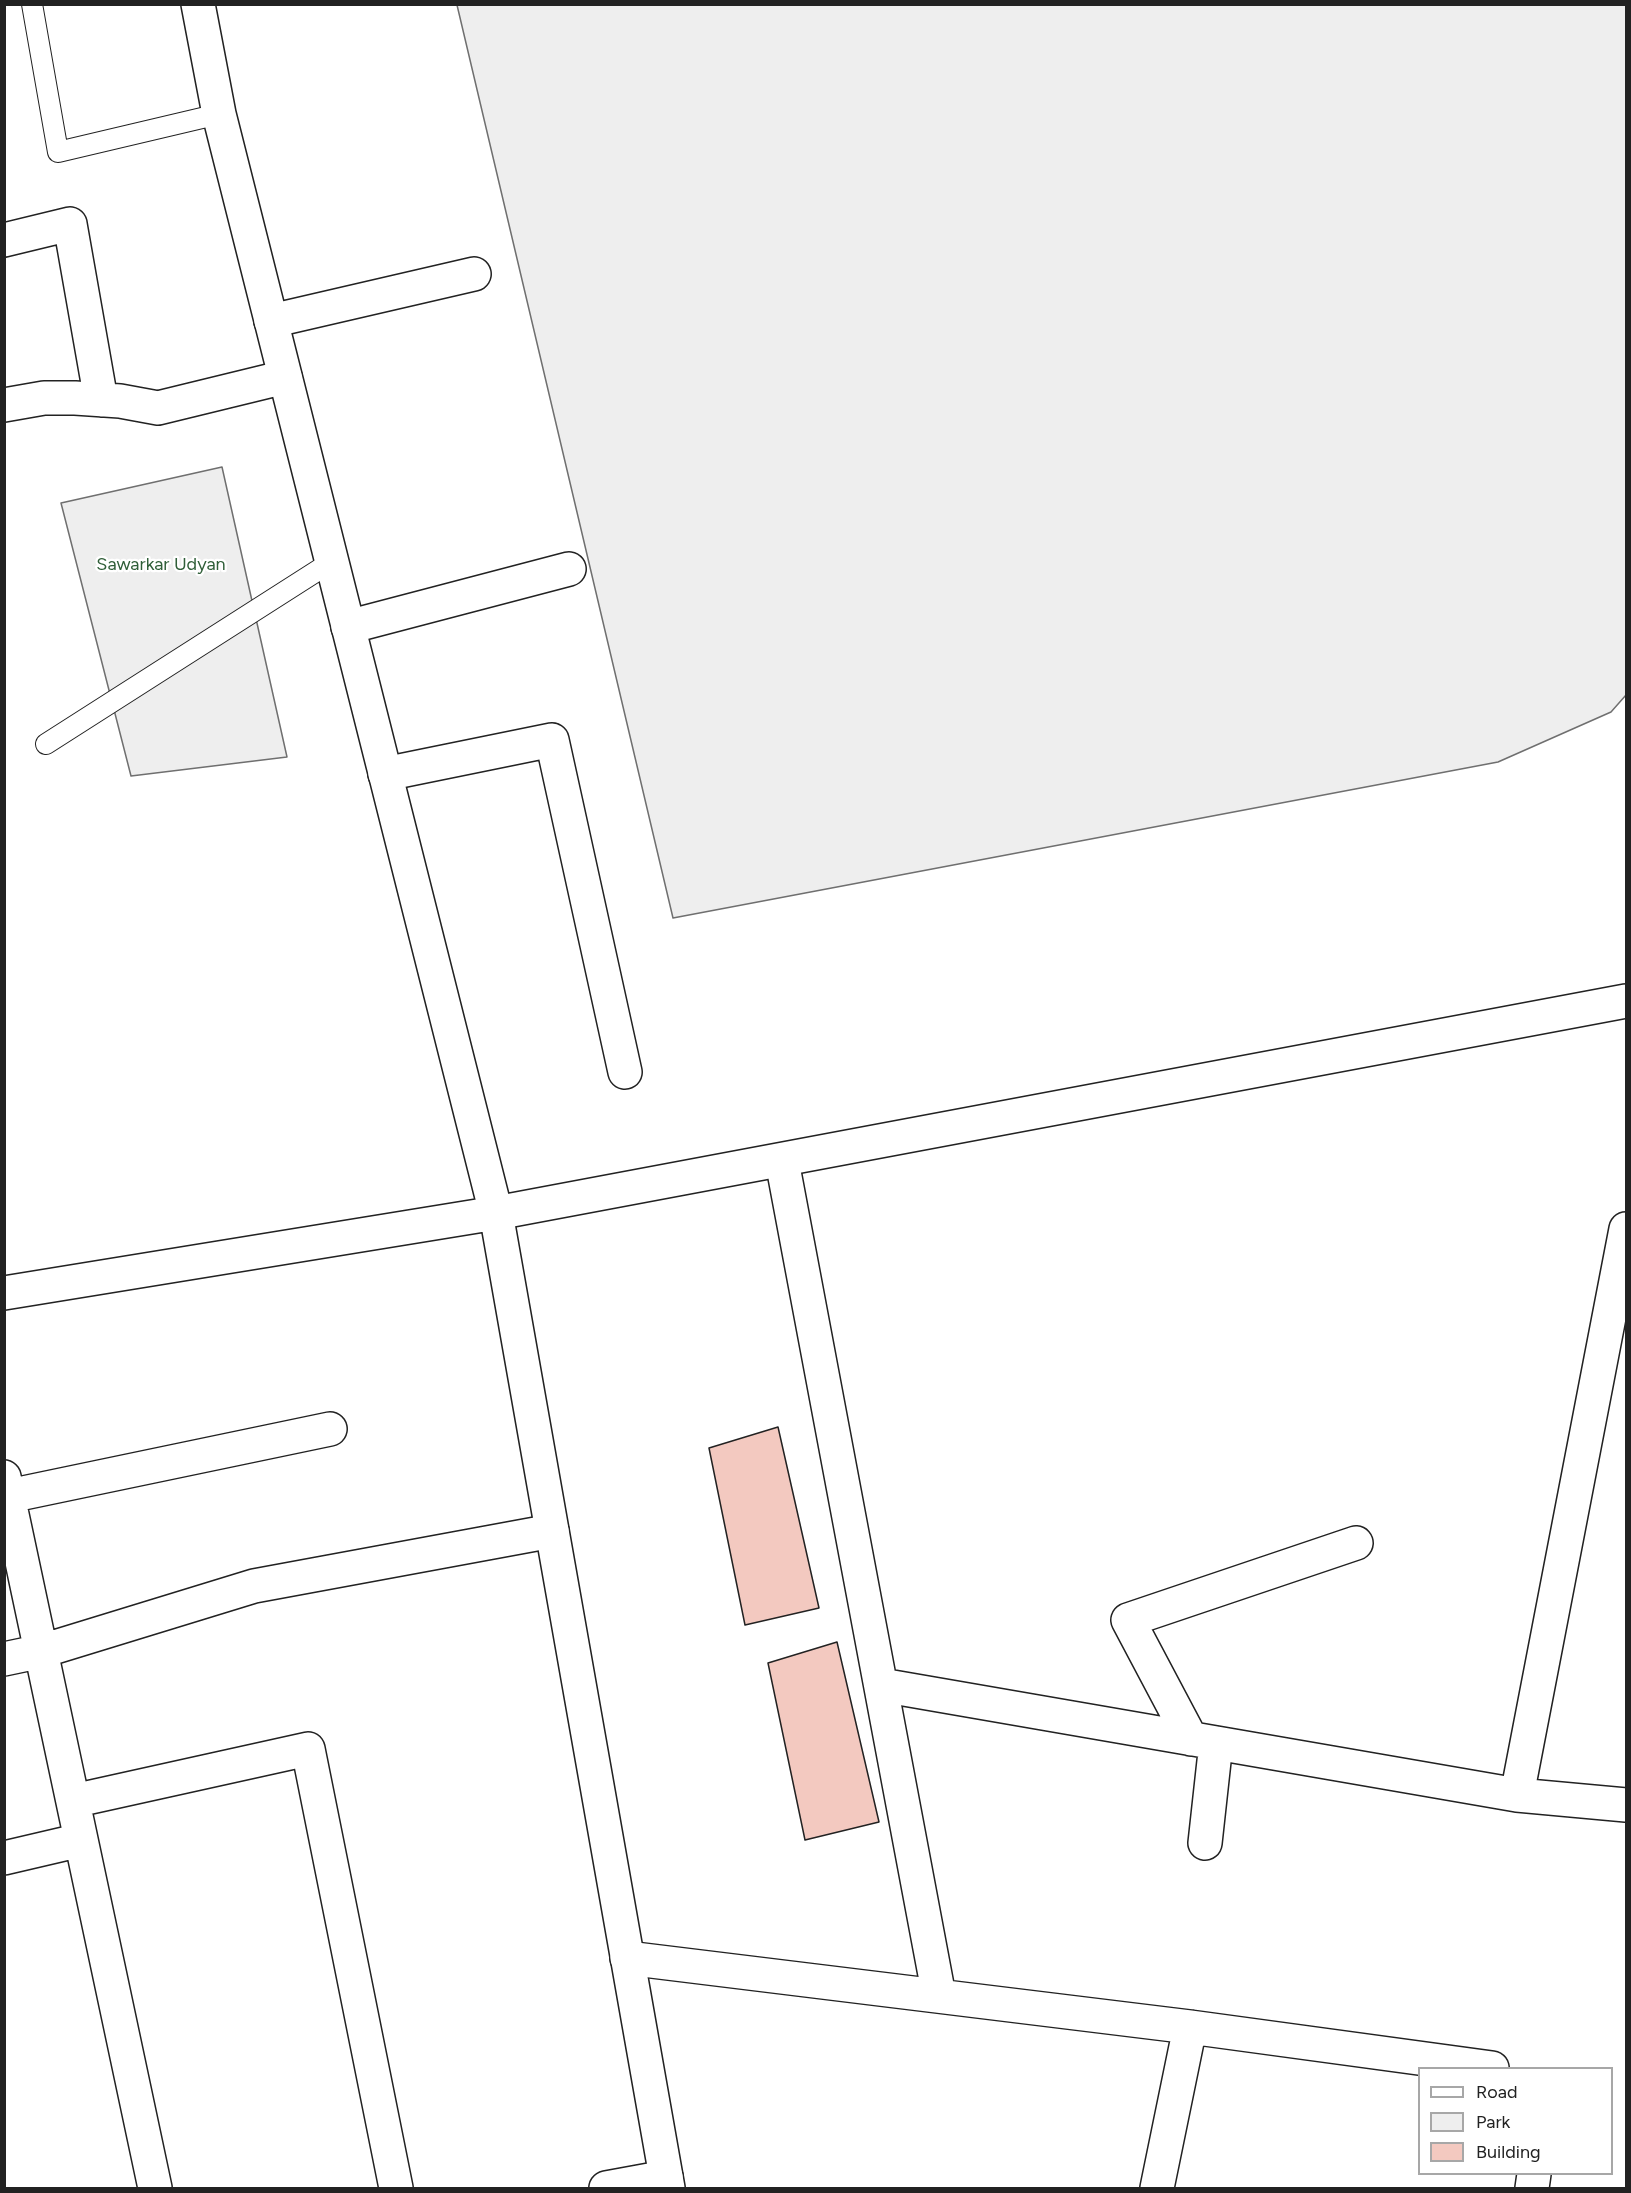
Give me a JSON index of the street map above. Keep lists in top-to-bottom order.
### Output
{
  "parks": ["Sawarkar Udyan"],
  "legend": ["Road", "Park", "Building"]
}
